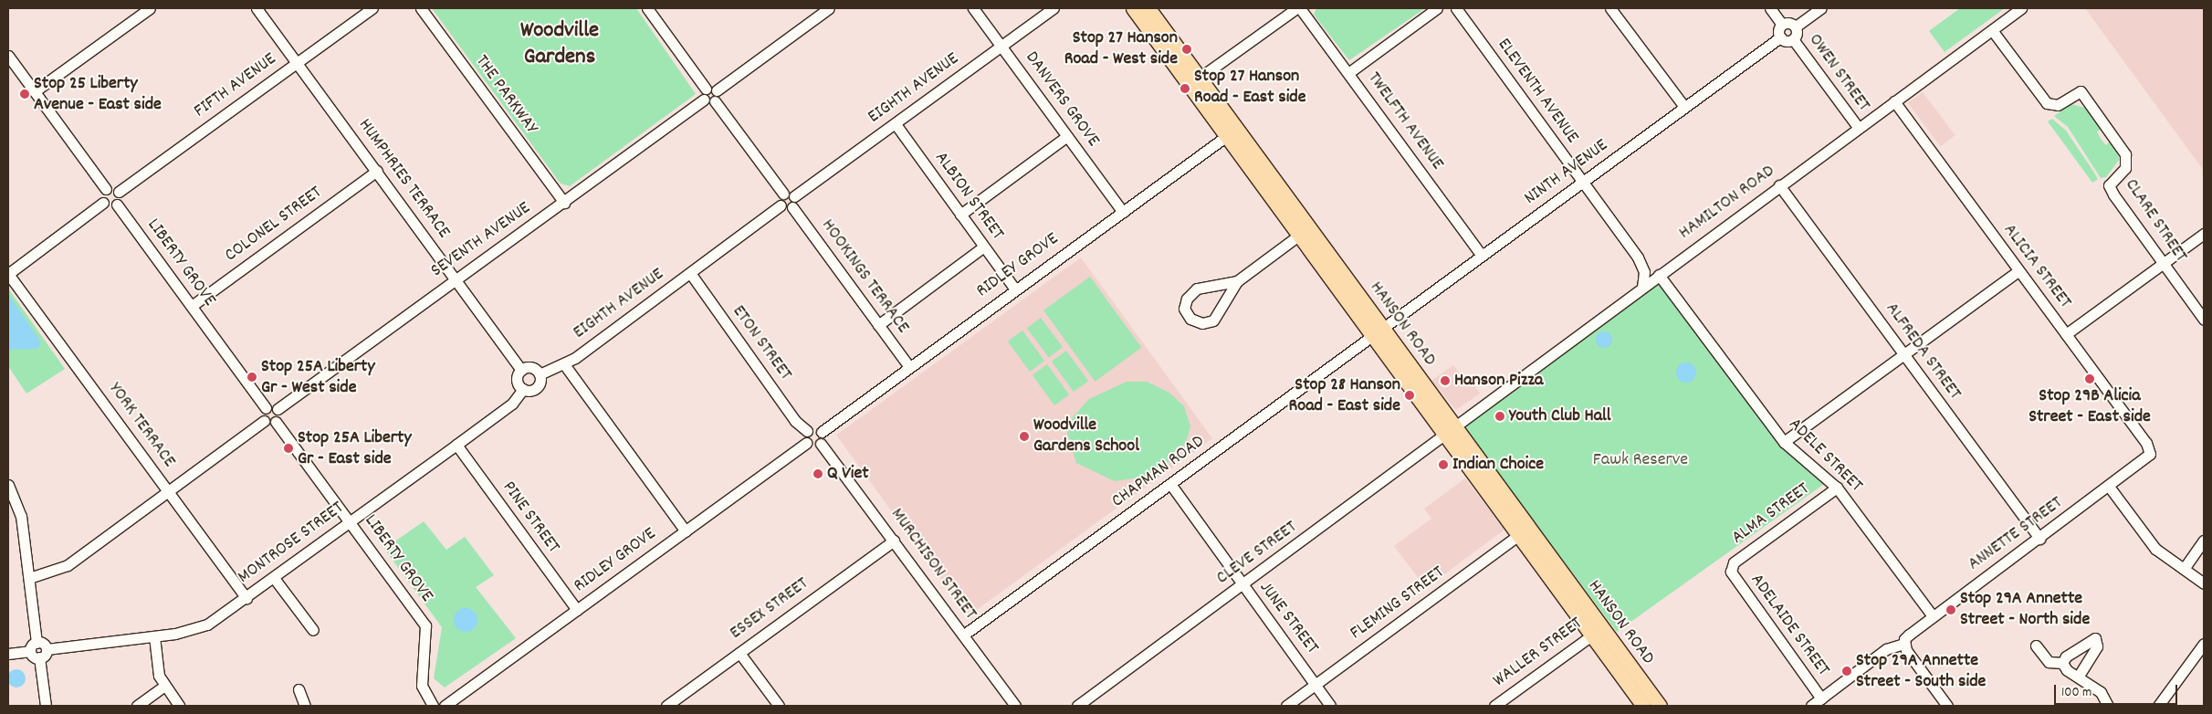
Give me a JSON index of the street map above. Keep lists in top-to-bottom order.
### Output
{
  "streets": {
    "main road": ["HANSON ROAD"],
    "street": [
      "OWEN STREET",
      "FIFTH AVENUE",
      "EIGHTH AVENUE",
      "ELEVENTH AVENUE",
      "THE PARKWAY",
      "DANVERS GROVE",
      "TWELFTH AVENUE",
      "NINTH AVENUE",
      "HUMPHRIES TERRACE",
      "ALBION STREET",
      "HAMILTON ROAD",
      "CLARE STREET",
      "COLONEL STREET",
      "SEVENTH AVENUE",
      "LIBERTY GROVE",
      "RIDLEY GROVE",
      "ALICIA STREET",
      "HOOKINGS TERRACE",
      "ETON STREET",
      "ALFREDA STREET",
      "YORK TERRACE",
      "ADELE STREET",
      "CHAPMAN ROAD",
      "ALMA STREET",
      "PINE STREET",
      "ANNETTE STREET",
      "MONTROSE STREET",
      "CLEVE STREET",
      "MURCHISON STREET",
      "FLEMING STREET",
      "ESSEX STREET",
      "JUNE STREET",
      "ADELAIDE STREET",
      "WALLER STREET"
    ]
  },
  "crossings": [
    ["OWEN STREET", "HAMILTON ROAD"],
    ["FIFTH AVENUE", "HUMPHRIES TERRACE"],
    ["EIGHTH AVENUE", "DANVERS GROVE"],
    ["EIGHTH AVENUE", "HUMPHRIES TERRACE"],
    ["EIGHTH AVENUE", "ALBION STREET"],
    ["EIGHTH AVENUE", "ETON STREET"],
    ["EIGHTH AVENUE", "MONTROSE STREET"],
    ["ELEVENTH AVENUE", "NINTH AVENUE"],
    ["ELEVENTH AVENUE", "HAMILTON ROAD"],
    ["THE PARKWAY", "SEVENTH AVENUE"],
    ["DANVERS GROVE", "RIDLEY GROVE"],
    ["TWELFTH AVENUE", "NINTH AVENUE"],
    ["NINTH AVENUE", "HANSON ROAD"],
    ["NINTH AVENUE", "CHAPMAN ROAD"],
    ["HUMPHRIES TERRACE", "COLONEL STREET"],
    ["HUMPHRIES TERRACE", "SEVENTH AVENUE"],
    ["HUMPHRIES TERRACE", "MONTROSE STREET"],
    ["ALBION STREET", "RIDLEY GROVE"],
    ["HAMILTON ROAD", "CLARE STREET"],
    ["HAMILTON ROAD", "ALICIA STREET"],
    ["HAMILTON ROAD", "HANSON ROAD"],
    ["HAMILTON ROAD", "ALFREDA STREET"],
    ["HAMILTON ROAD", "ADELE STREET"],
    ["HAMILTON ROAD", "CLEVE STREET"],
    ["COLONEL STREET", "LIBERTY GROVE"],
    ["LIBERTY GROVE", "MONTROSE STREET"],
    ["RIDLEY GROVE", "HOOKINGS TERRACE"],
    ["RIDLEY GROVE", "HANSON ROAD"],
    ["RIDLEY GROVE", "PINE STREET"],
    ["ALICIA STREET", "ANNETTE STREET"],
    ["HANSON ROAD", "CHAPMAN ROAD"],
    ["HANSON ROAD", "CLEVE STREET"],
    ["HANSON ROAD", "FLEMING STREET"],
    ["HANSON ROAD", "WALLER STREET"],
    ["ALFREDA STREET", "ANNETTE STREET"],
    ["YORK TERRACE", "MONTROSE STREET"],
    ["ADELE STREET", "ALMA STREET"],
    ["ADELE STREET", "ANNETTE STREET"],
    ["CHAPMAN ROAD", "MURCHISON STREET"],
    ["CHAPMAN ROAD", "JUNE STREET"],
    ["ALMA STREET", "ADELAIDE STREET"],
    ["PINE STREET", "MONTROSE STREET"],
    ["CLEVE STREET", "JUNE STREET"],
    ["MURCHISON STREET", "ESSEX STREET"],
    ["FLEMING STREET", "JUNE STREET"]
  ],
  "districts": ["Woodville Gardens"],
  "parks": ["Fawk Reserve"],
  "places": [
    "Stop 27 Hanson Road - West side",
    "Stop 27 Hanson Road - East side",
    "Stop 25 Liberty Avenue - East side",
    "Stop 25A Liberty Gr - West side",
    "Stop 29B Alicia Street - East side",
    "Hanson Pizza",
    "Stop 28 Hanson Road - East side",
    "Youth Club Hall",
    "Woodville Gardens School",
    "Stop 25A Liberty Gr - East side",
    "Indian Choice",
    "Q Viet",
    "Stop 29A Annette Street - North side",
    "Stop 29A Annette Street - South side"
  ],
  "scale_bar": "100 m"
}
